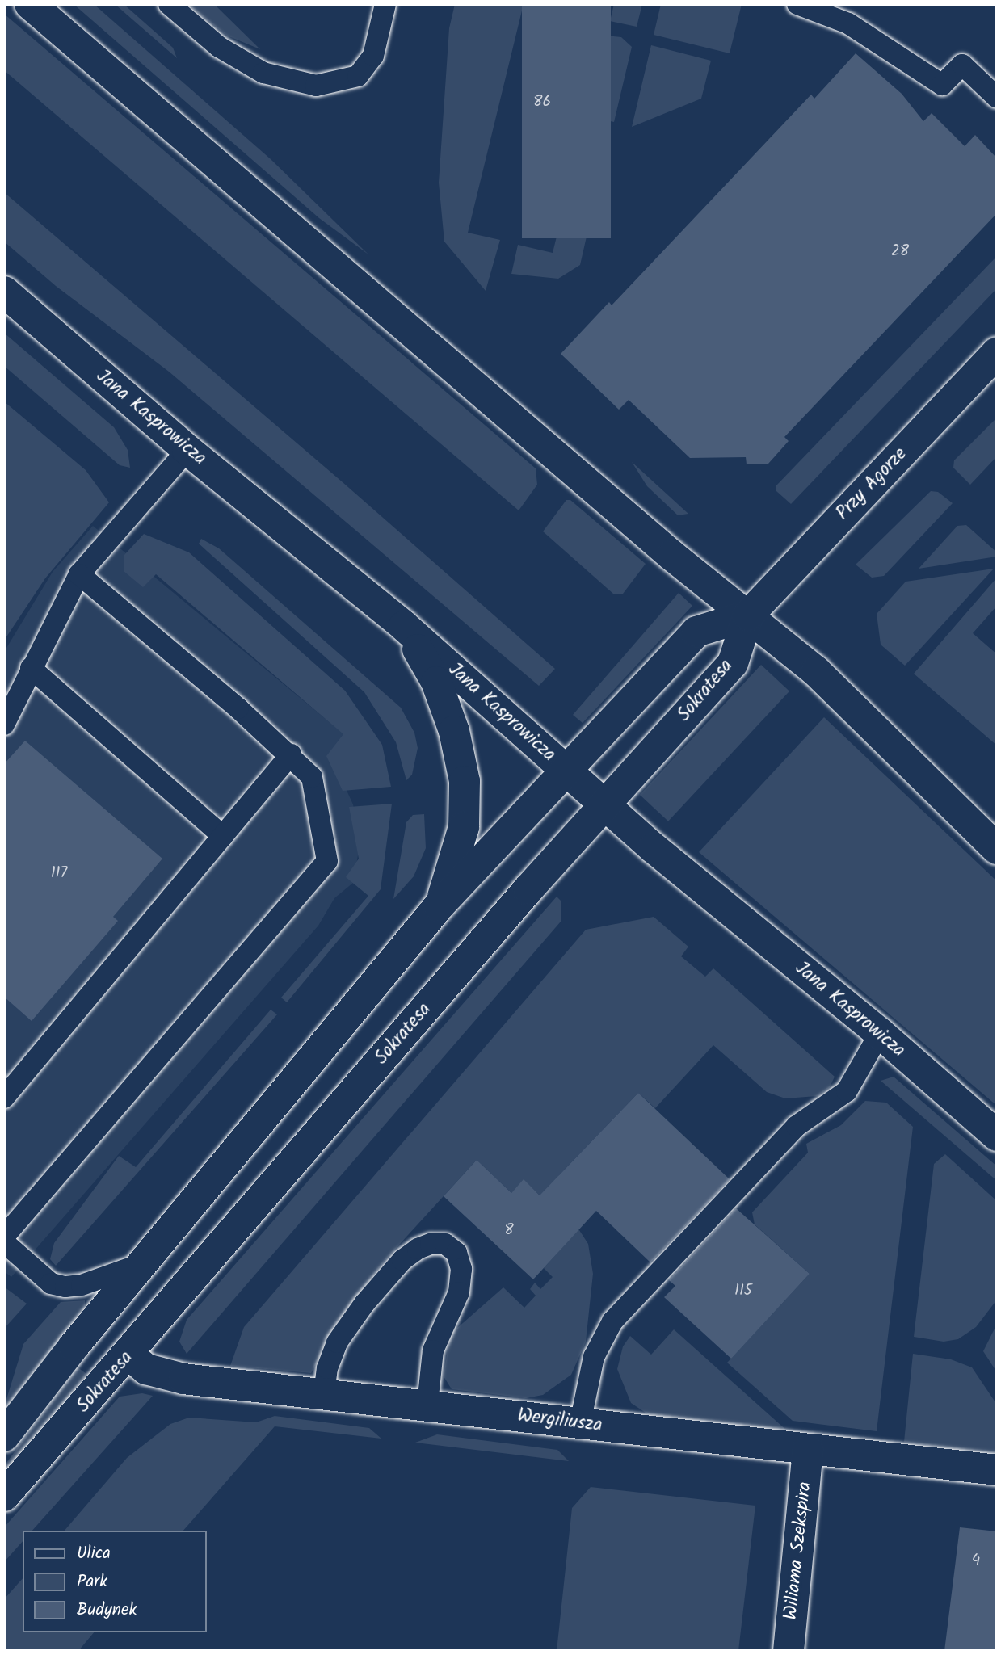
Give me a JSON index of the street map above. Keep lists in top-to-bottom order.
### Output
{
  "streets": {
    "street": [
      "Jana Kasprowicza",
      "Przy Agorze",
      "Sokratesa",
      "Wergiliusza",
      "Wiliama Szekspira"
    ]
  },
  "crossings": [
    ["Jana Kasprowicza", "Sokratesa"],
    ["Przy Agorze", "Sokratesa"],
    ["Sokratesa", "Wergiliusza"],
    ["Wergiliusza", "Wiliama Szekspira"]
  ],
  "house_numbers": [
    "86",
    "28",
    "117",
    "8",
    "115",
    "4"
  ],
  "legend": ["Ulica", "Park", "Budynek"]
}
